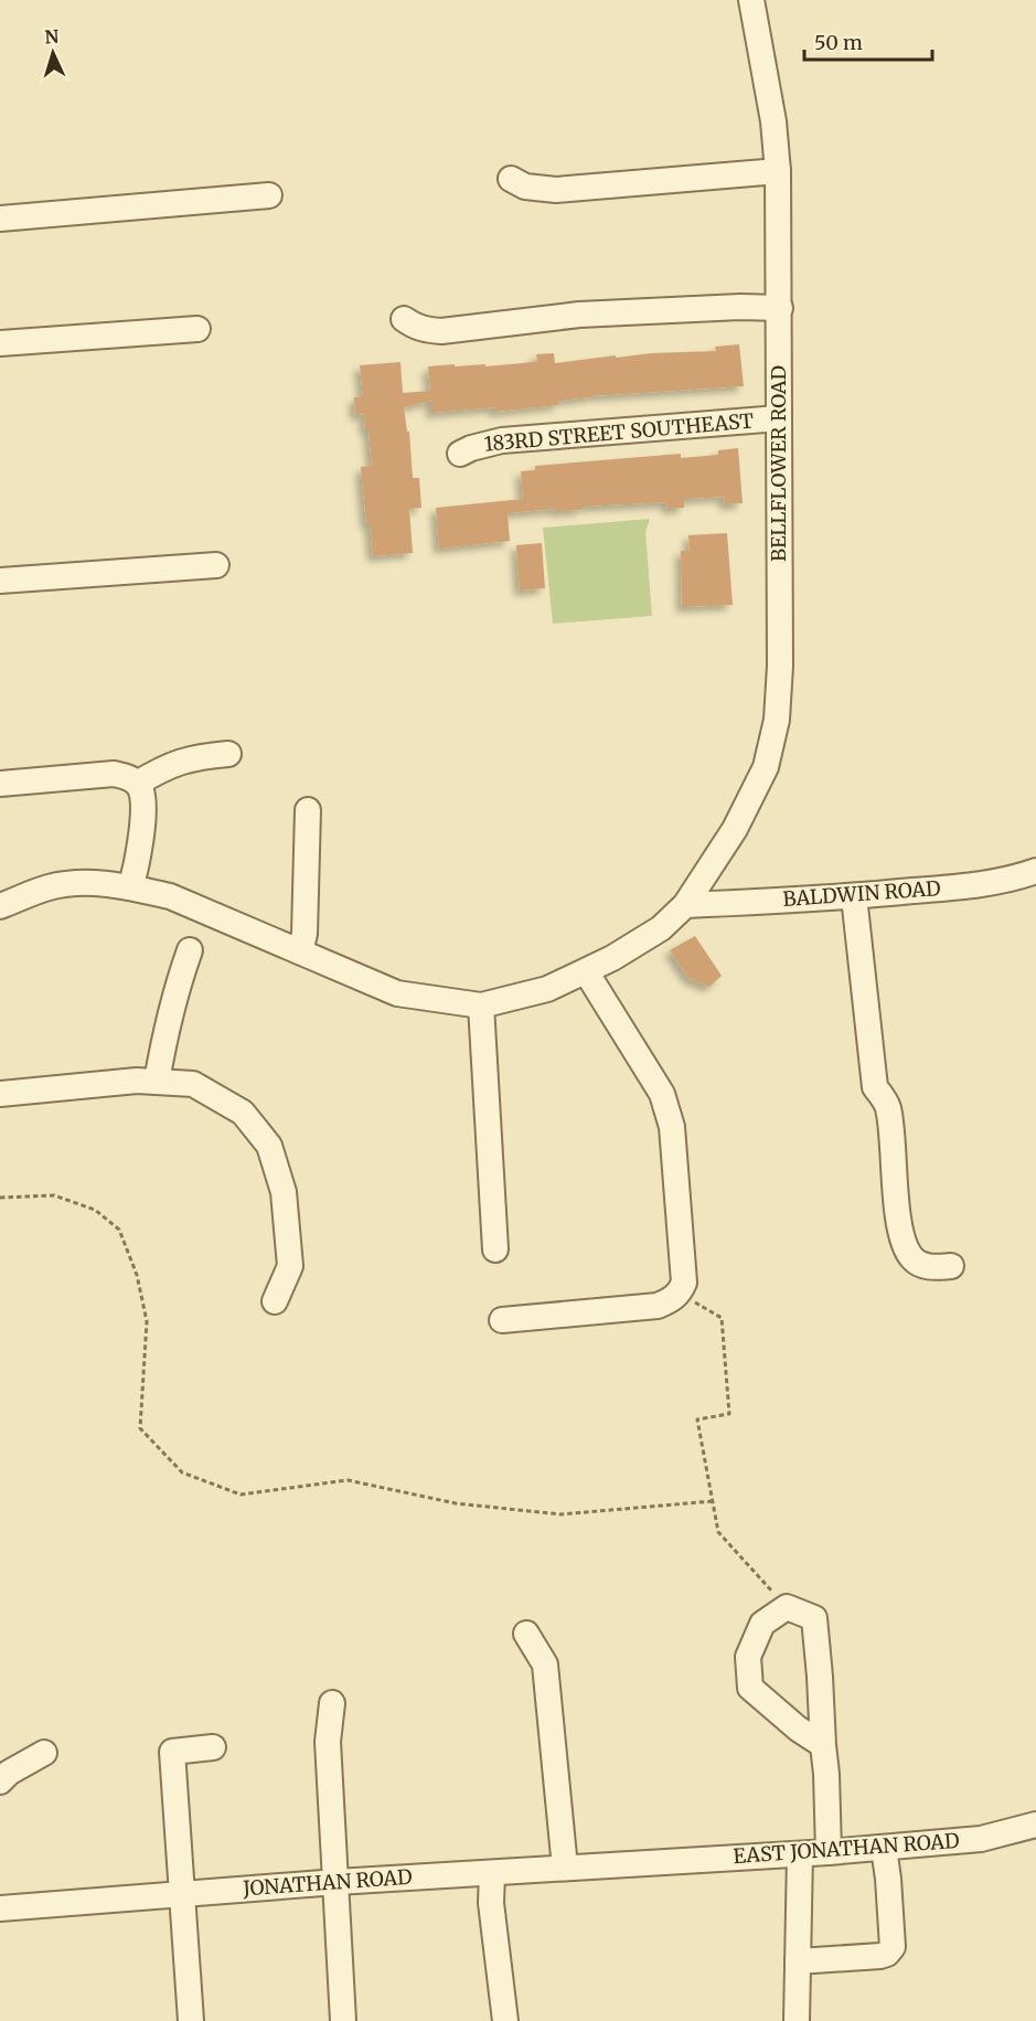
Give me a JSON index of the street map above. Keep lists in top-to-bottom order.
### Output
{
  "streets": {
    "street": [
      "183RD STREET SOUTHEAST",
      "BELLFLOWER ROAD",
      "BALDWIN ROAD",
      "EAST JONATHAN ROAD",
      "JONATHAN ROAD"
    ]
  },
  "crossings": [
    ["183RD STREET SOUTHEAST", "BELLFLOWER ROAD"],
    ["BELLFLOWER ROAD", "BALDWIN ROAD"],
    ["EAST JONATHAN ROAD", "JONATHAN ROAD"]
  ],
  "scale_bar": "50 m",
  "north": "top"
}
